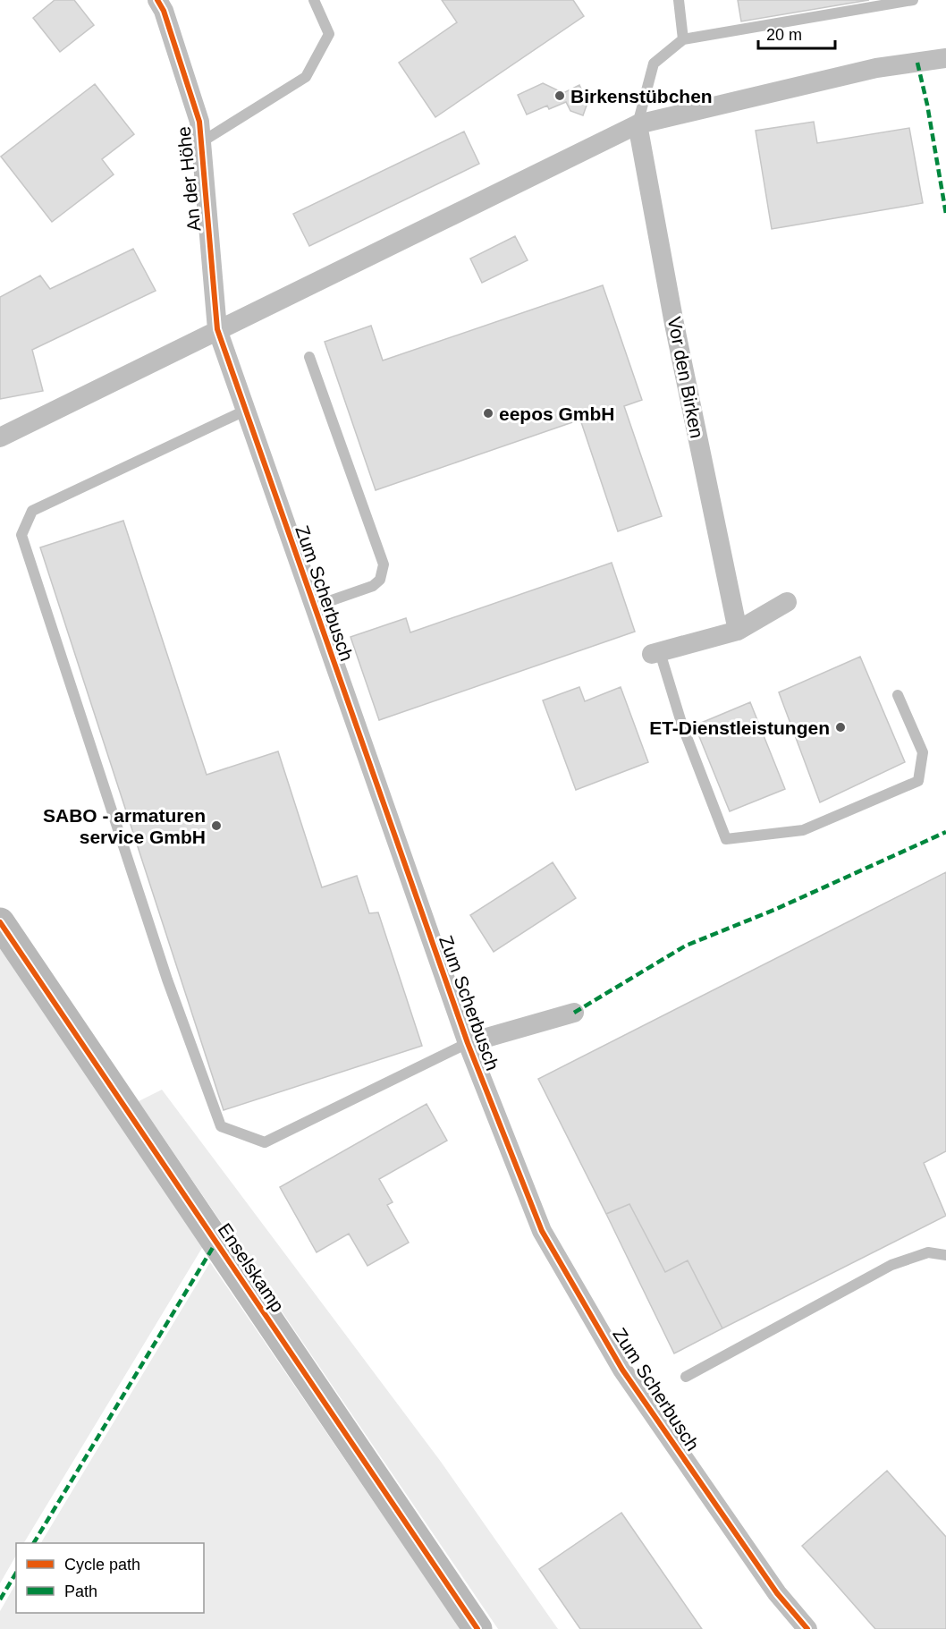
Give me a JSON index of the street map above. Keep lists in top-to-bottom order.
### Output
{
  "streets": {
    "main road": ["Enselskamp"],
    "street": ["An der Höhe", "Vor den Birken", "Zum Scherbusch"]
  },
  "crossings": [
    ["An der Höhe", "Zum Scherbusch"]
  ],
  "places": [
    "Birkenstübchen",
    "eepos GmbH",
    "ET-Dienstleistungen",
    "SABO - armaturen service GmbH"
  ],
  "legend": ["Cycle path", "Path"],
  "scale_bar": "20 m"
}
